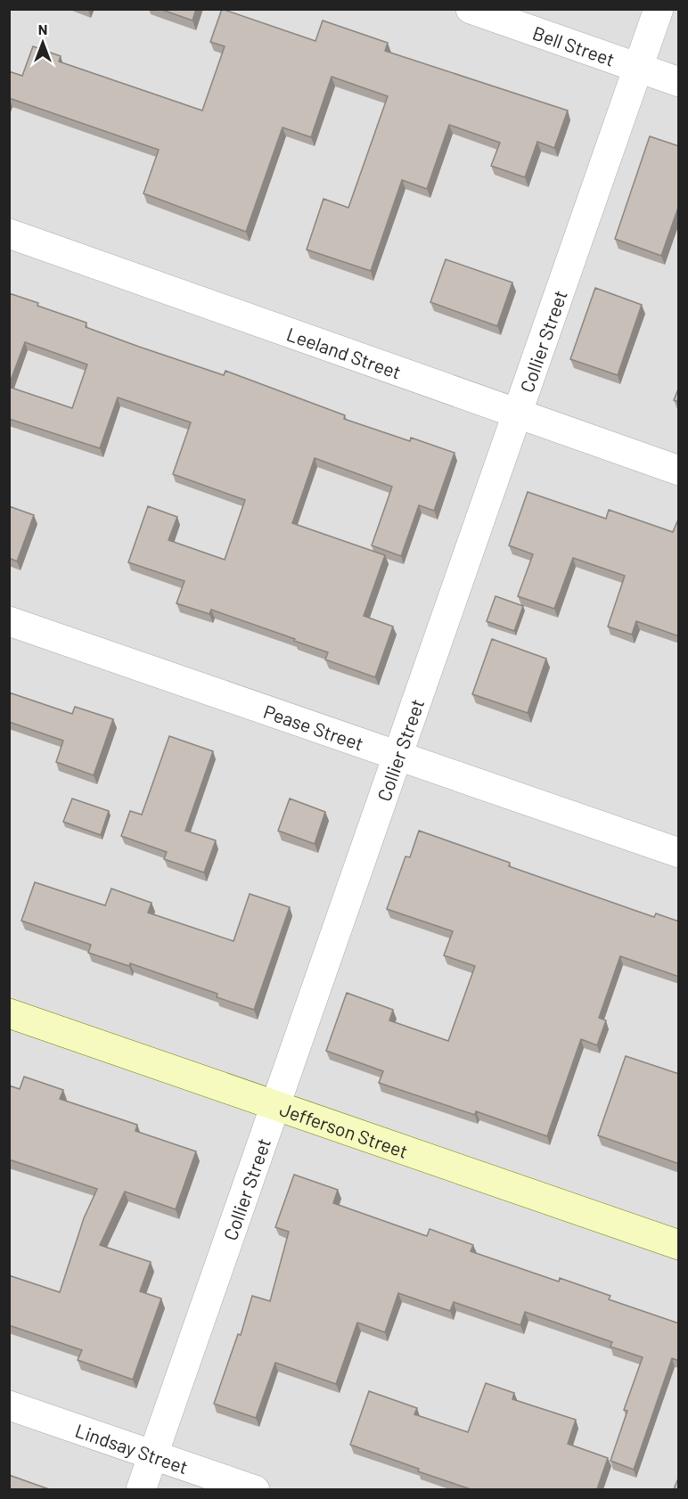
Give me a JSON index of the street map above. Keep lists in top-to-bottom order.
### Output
{
  "streets": {
    "street": [
      "Bell Street",
      "Collier Street",
      "Leeland Street",
      "Pease Street",
      "Jefferson Street",
      "Lindsay Street"
    ]
  },
  "crossings": [
    ["Bell Street", "Collier Street"],
    ["Collier Street", "Leeland Street"],
    ["Collier Street", "Pease Street"],
    ["Collier Street", "Jefferson Street"],
    ["Collier Street", "Lindsay Street"]
  ],
  "north": "top"
}
